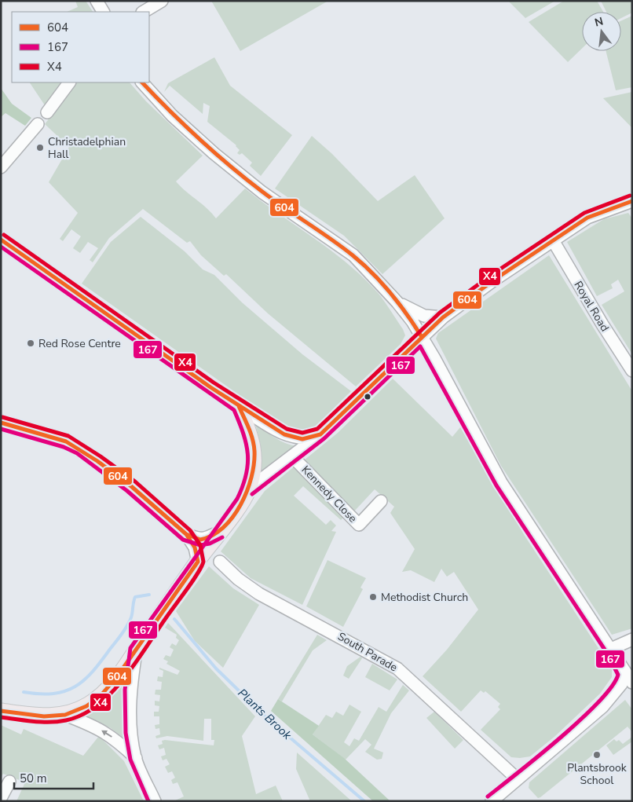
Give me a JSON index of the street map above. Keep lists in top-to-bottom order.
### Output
{
  "streets": {
    "street": ["Royal Road", "Kennedy Close", "South Parade"]
  },
  "water": ["Plants Brook"],
  "places": [
    "Christadelphian Hall",
    "Red Rose Centre",
    "Methodist Church",
    "Plantsbrook School"
  ],
  "lines": ["transit line 604", "transit line X4", "transit line 167"],
  "legend": ["604", "167", "X4"],
  "scale_bar": "50 m",
  "north": "top"
}
